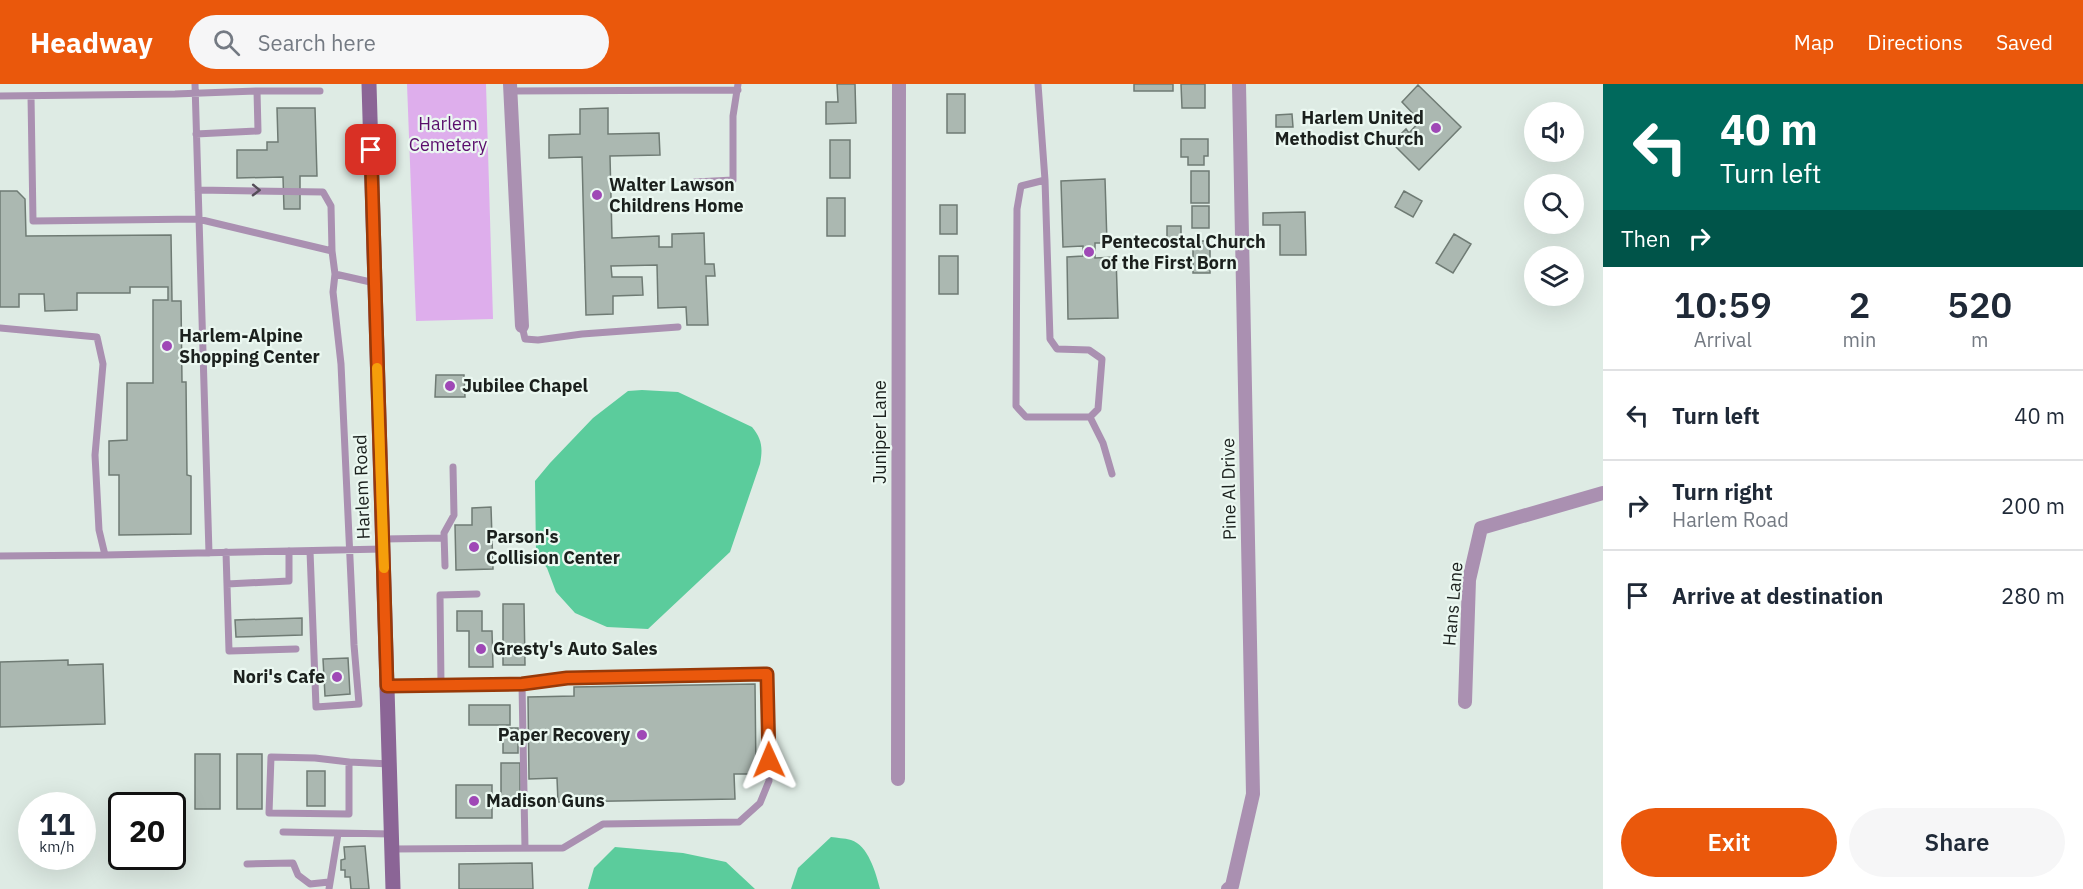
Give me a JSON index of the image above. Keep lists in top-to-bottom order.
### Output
{
  "streets": {
    "main road": ["Harlem Road"],
    "street": ["Juniper Lane", "Pine Al Drive", "Hans Lane"]
  },
  "parks": ["Harlem Cemetery"],
  "places": [
    "Harlem United Methodist Church",
    "Walter Lawson Childrens Home",
    "Pentecostal Church of the First Born",
    "Harlem-Alpine Shopping Center",
    "Jubilee Chapel",
    "Parson's Collision Center",
    "Gresty's Auto Sales",
    "Nori's Cafe",
    "Paper Recovery",
    "Madison Guns"
  ],
  "page": {
    "header": "Headway",
    "search": "Search here",
    "nav": ["Map", "Directions", "Saved"],
    "turn": ["40 m", "Turn left"],
    "then": "Then",
    "eta": [
      "10:59",
      "Arrival",
      "2",
      "min",
      "520",
      "m"
    ],
    "list": [
      {
        "name": "Turn left",
        "value": "40 m"
      },
      {
        "name": "Turn right",
        "note": "Harlem Road",
        "value": "200 m"
      },
      {
        "name": "Arrive at destination",
        "value": "280 m"
      }
    ],
    "speed": "11 km/h",
    "limit": "20",
    "buttons": ["Exit", "Share"]
  }
}
